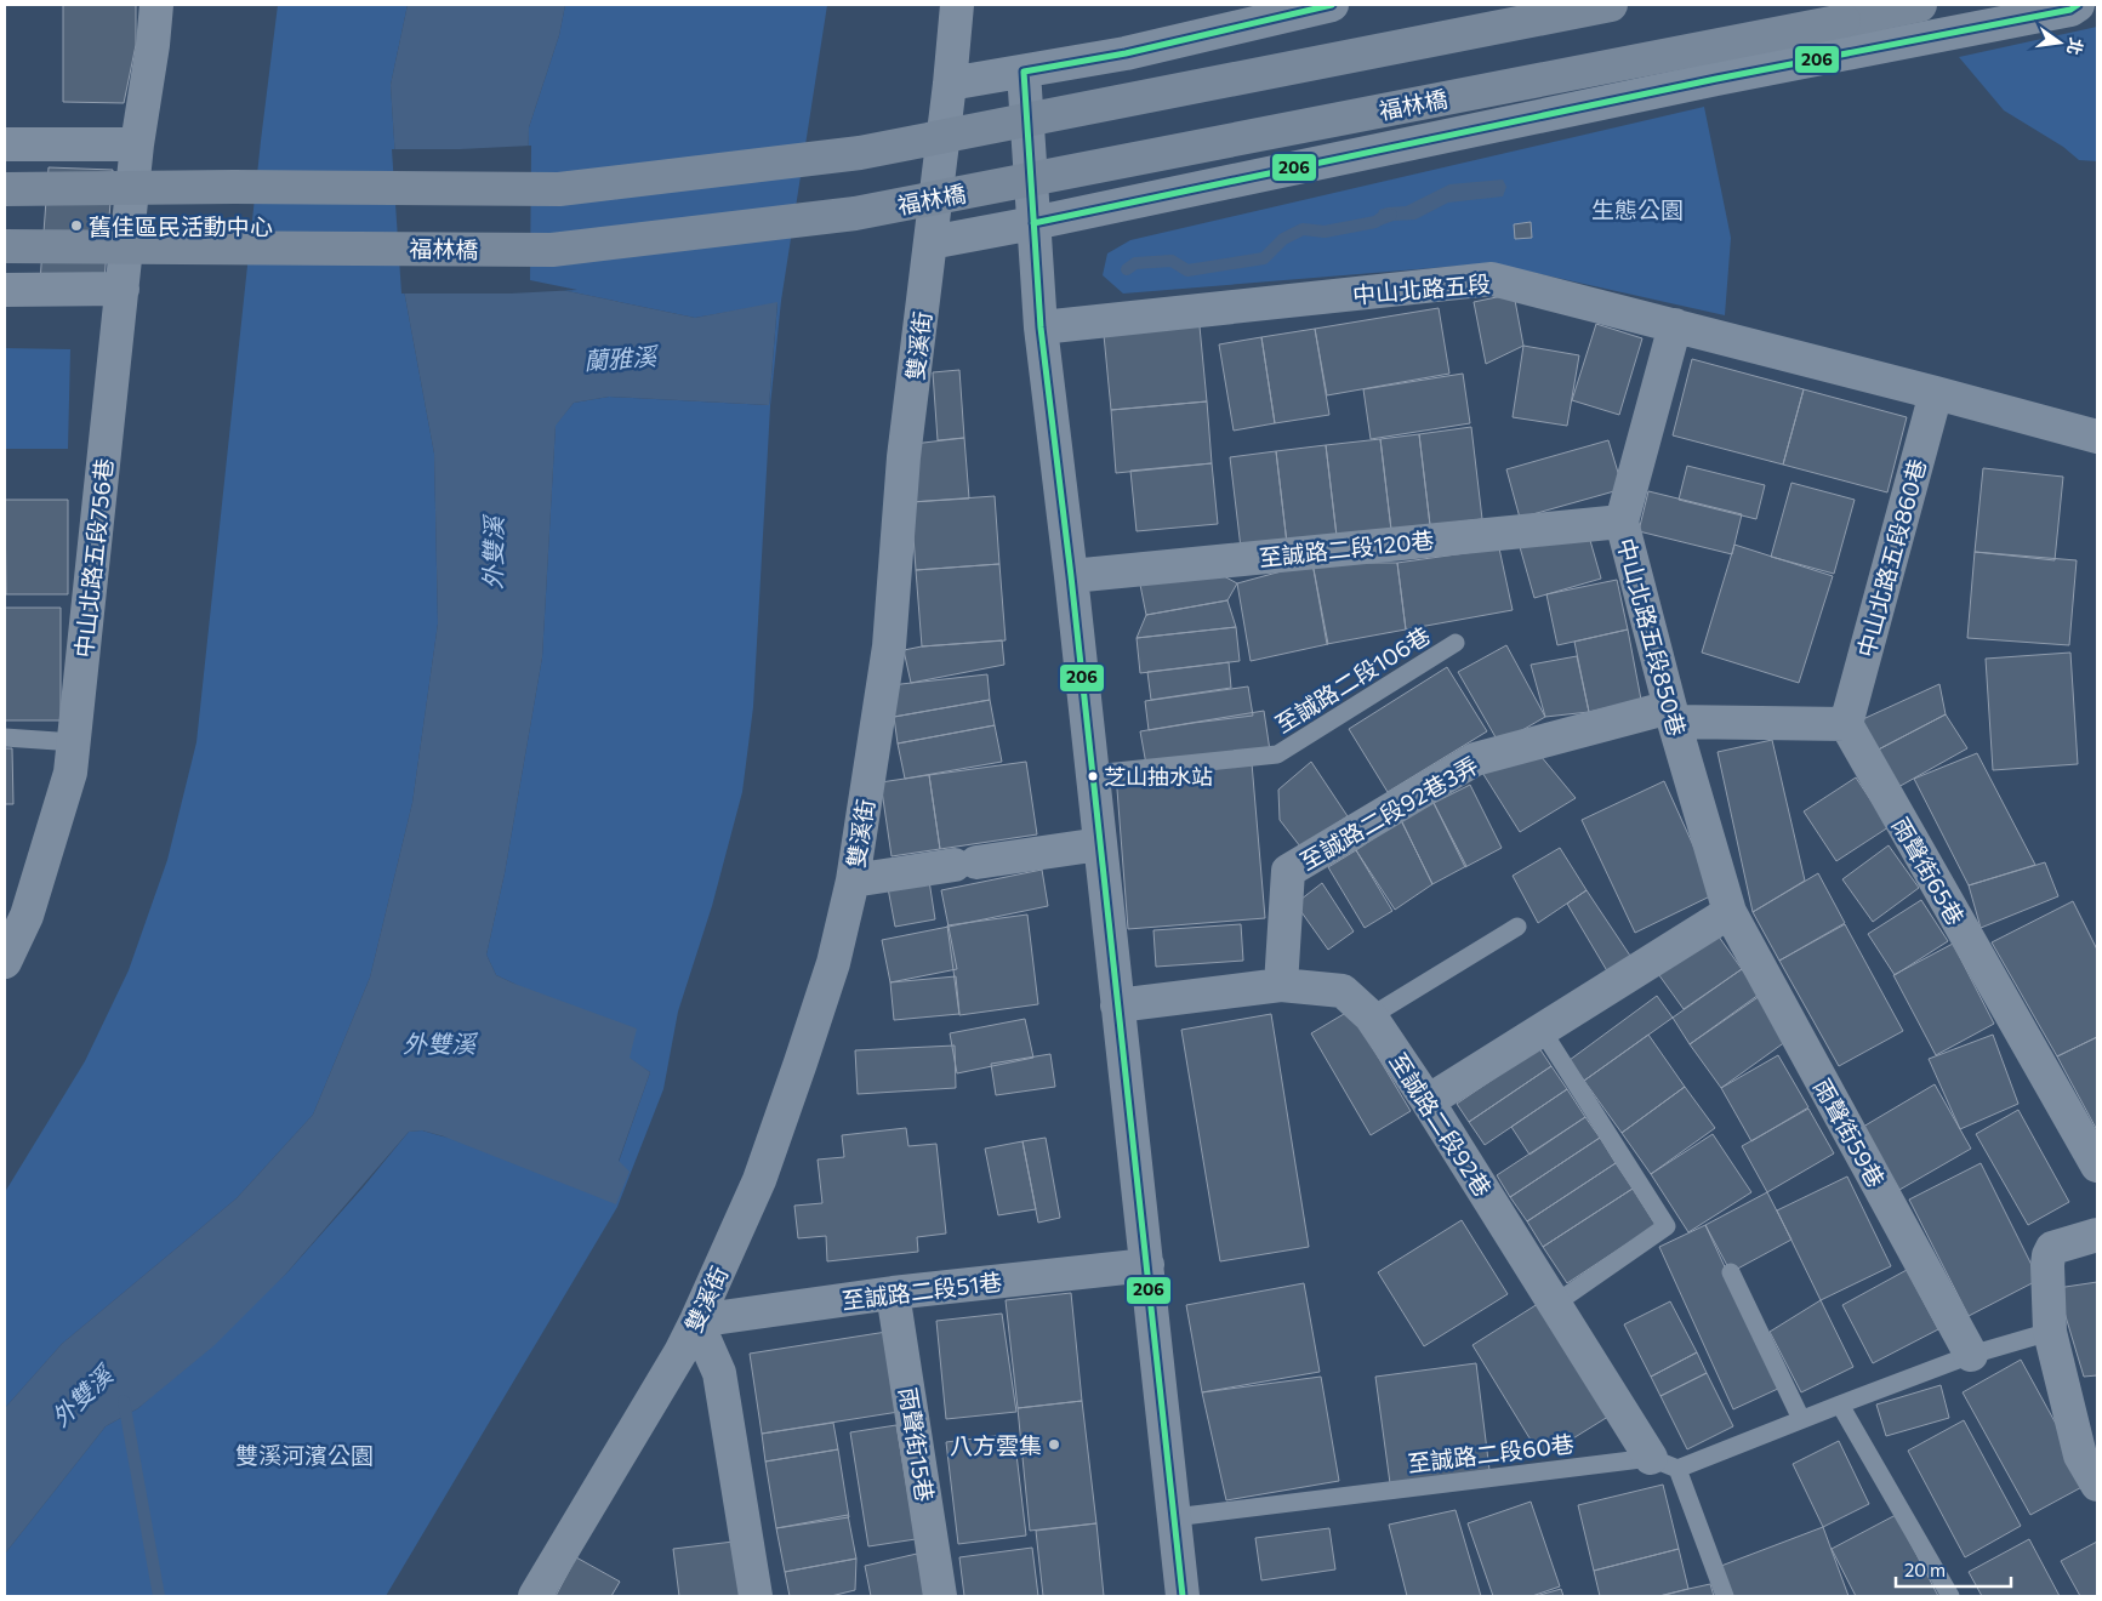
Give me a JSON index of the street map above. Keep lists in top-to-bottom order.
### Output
{
  "streets": {
    "main road": ["福林橋"],
    "street": [
      "中山北路五段",
      "雙溪街",
      "至誠路二段120巷",
      "中山北路五段756巷",
      "中山北路五段860巷",
      "中山北路五段850巷",
      "至誠路二段92巷3弄",
      "雨聲街65巷",
      "至誠路二段92巷",
      "雨聲街59巷",
      "至誠路二段51巷",
      "雨聲街15巷"
    ],
    "lane": ["至誠路二段106巷", "至誠路二段60巷"]
  },
  "crossings": [
    ["中山北路五段", "中山北路五段860巷"],
    ["中山北路五段", "中山北路五段850巷"],
    ["雙溪街", "至誠路二段51巷"],
    ["至誠路二段120巷", "中山北路五段850巷"],
    ["中山北路五段860巷", "雨聲街65巷"],
    ["中山北路五段850巷", "至誠路二段92巷3弄"],
    ["中山北路五段850巷", "雨聲街59巷"],
    ["至誠路二段92巷3弄", "至誠路二段92巷"],
    ["至誠路二段92巷", "至誠路二段60巷"],
    ["至誠路二段51巷", "雨聲街15巷"]
  ],
  "water": ["蘭雅溪", "外雙溪"],
  "parks": ["生態公園", "雙溪河濱公園"],
  "places": ["舊佳區民活動中心", "芝山抽水站", "八方雲集"],
  "lines": ["transit line 206"],
  "scale_bar": "20 m",
  "north": "right"
}
